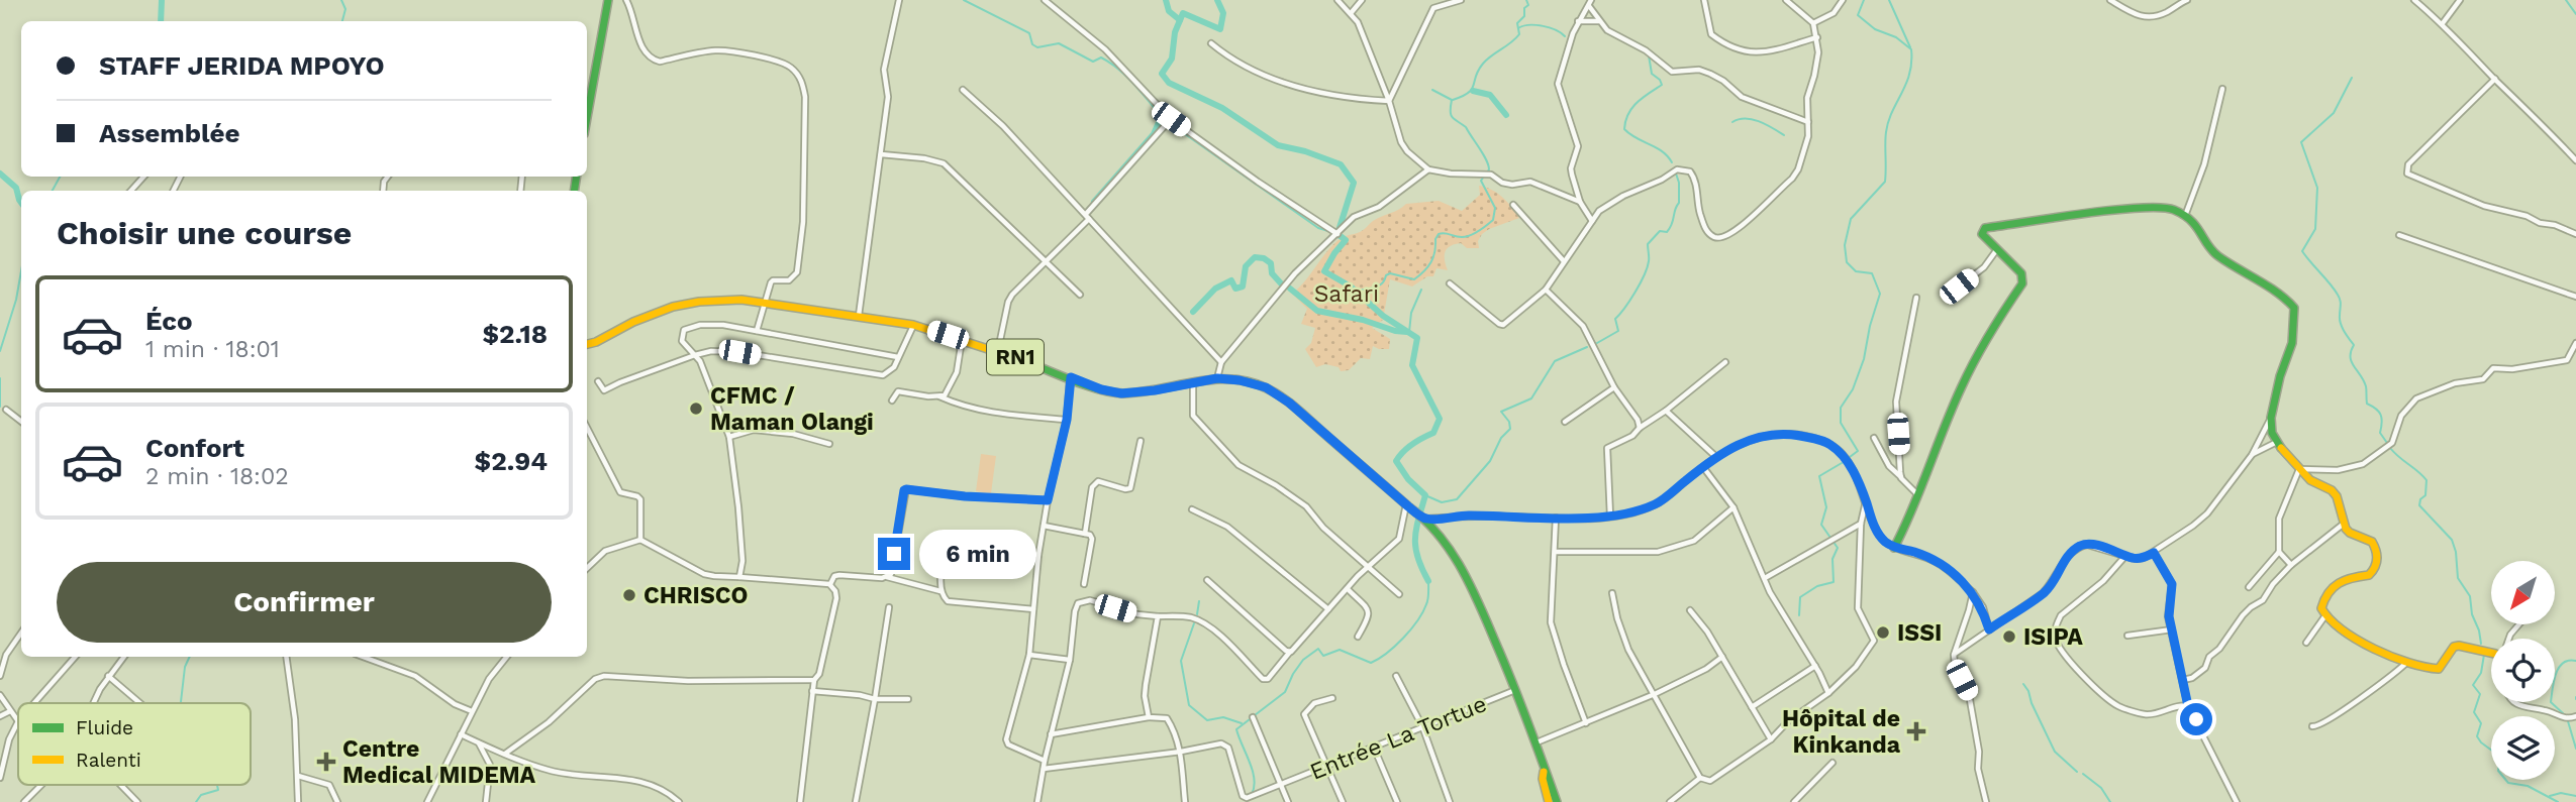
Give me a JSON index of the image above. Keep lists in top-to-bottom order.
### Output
{
  "streets": {
    "main road": ["RN1"],
    "street": ["Entrée La Tortue"]
  },
  "crossings": [
    ["RN1", "Entrée La Tortue"]
  ],
  "parks": ["Safari"],
  "places": {
    "other": [
      "CFMC / Maman Olangi",
      "CHRISCO",
      "ISSI",
      "ISIPA"
    ],
    "health": ["Hôpital de Kinkanda", "Centre Medical MIDEMA"]
  },
  "legend": ["Fluide", "Ralenti"],
  "north": "bottom left",
  "page": {
    "banner": ["STAFF JERIDA MPOYO", "Assemblée"],
    "heading": "Choisir une course",
    "list": [
      {
        "name": "Éco",
        "note": "1 min · 18:01",
        "value": "$2.18"
      },
      {
        "name": "Confort",
        "note": "2 min · 18:02",
        "value": "$2.94"
      }
    ],
    "bubble": "6 min",
    "buttons": "Confirmer"
  }
}
